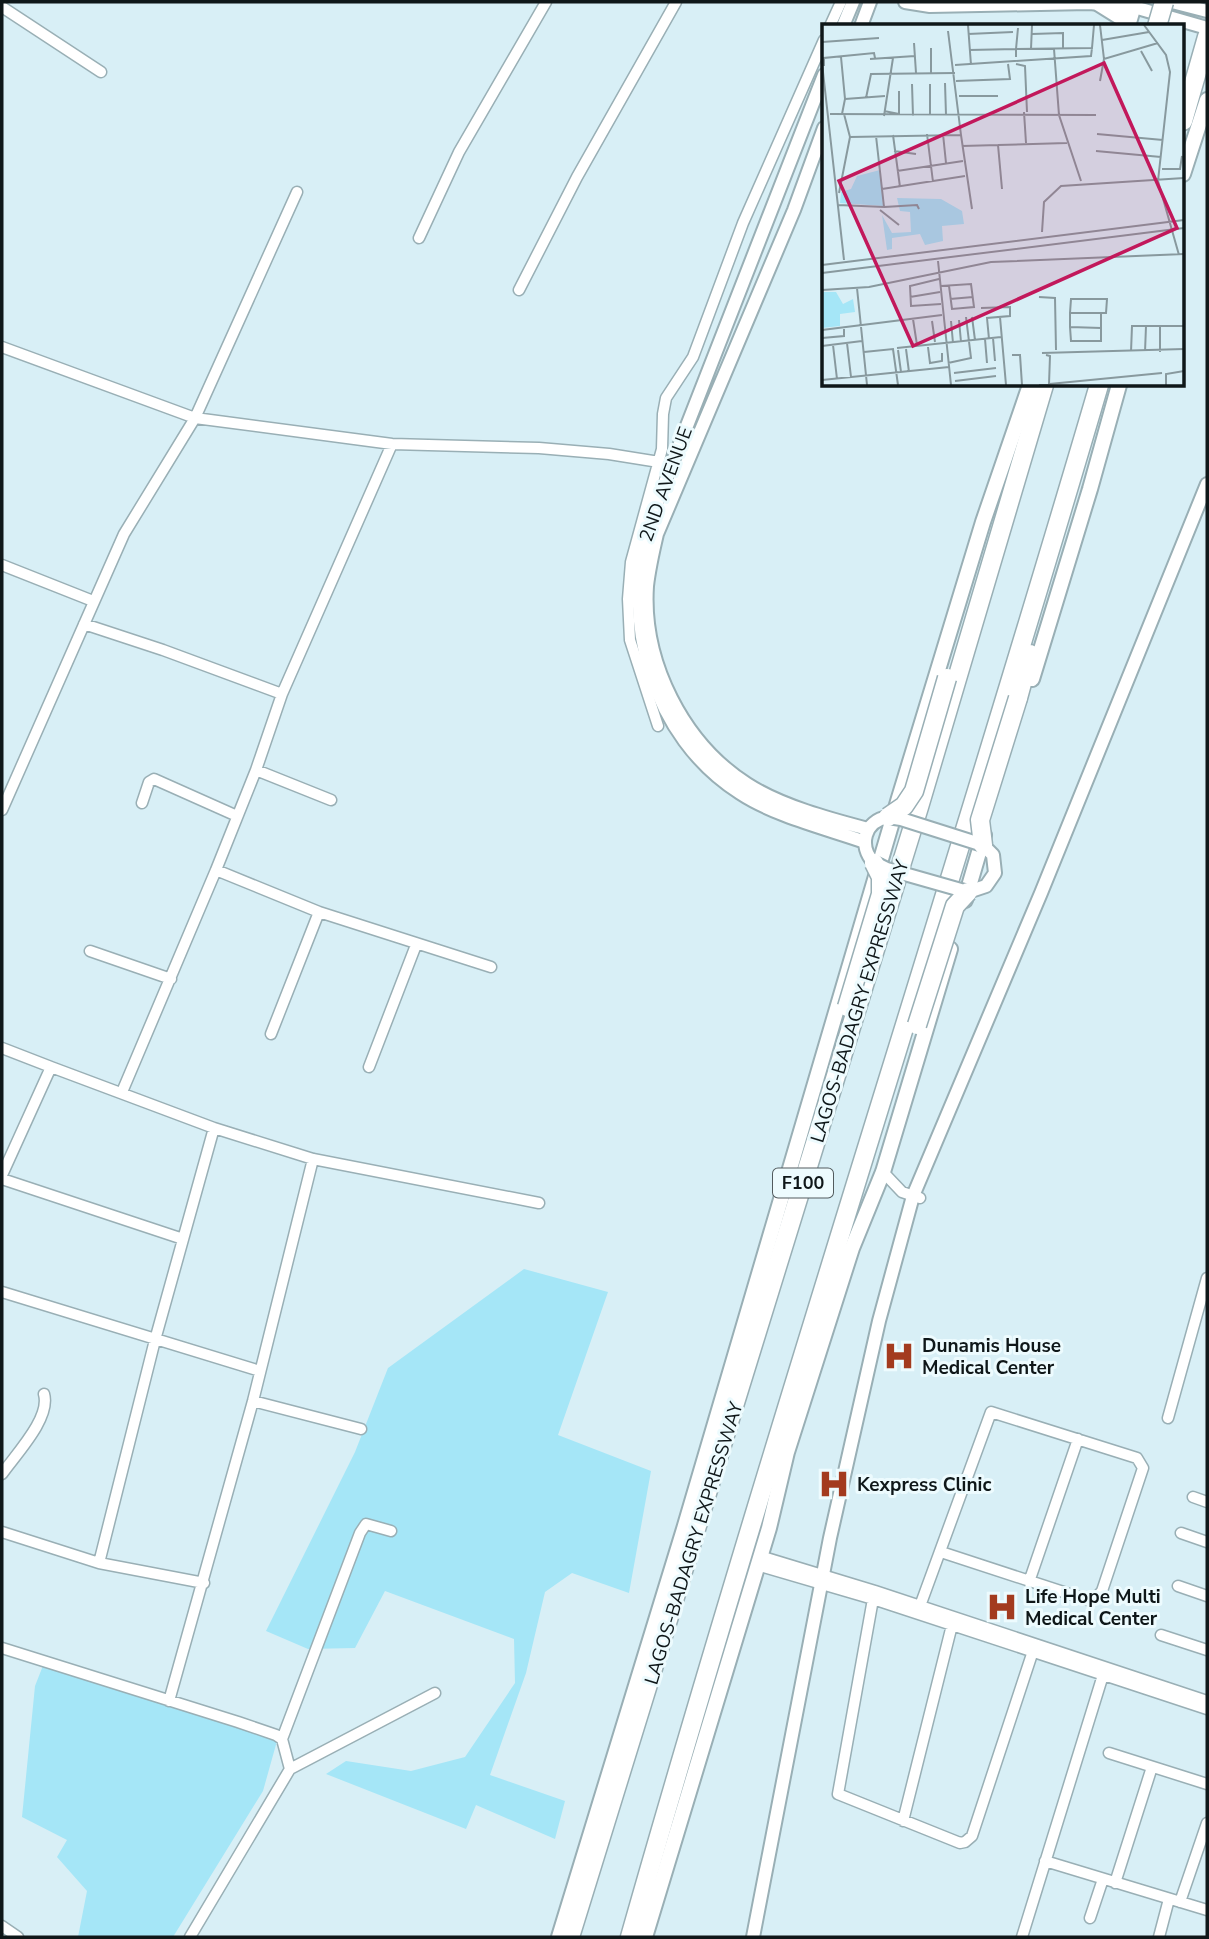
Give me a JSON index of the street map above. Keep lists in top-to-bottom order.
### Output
{
  "streets": {
    "highway": ["LAGOS-BADAGRY EXPRESSWAY", "F100"],
    "main road": ["2ND AVENUE"]
  },
  "places": {
    "hospital": ["Dunamis House Medical Center", "Kexpress Clinic", "Life Hope Multi Medical Center"]
  }
}
